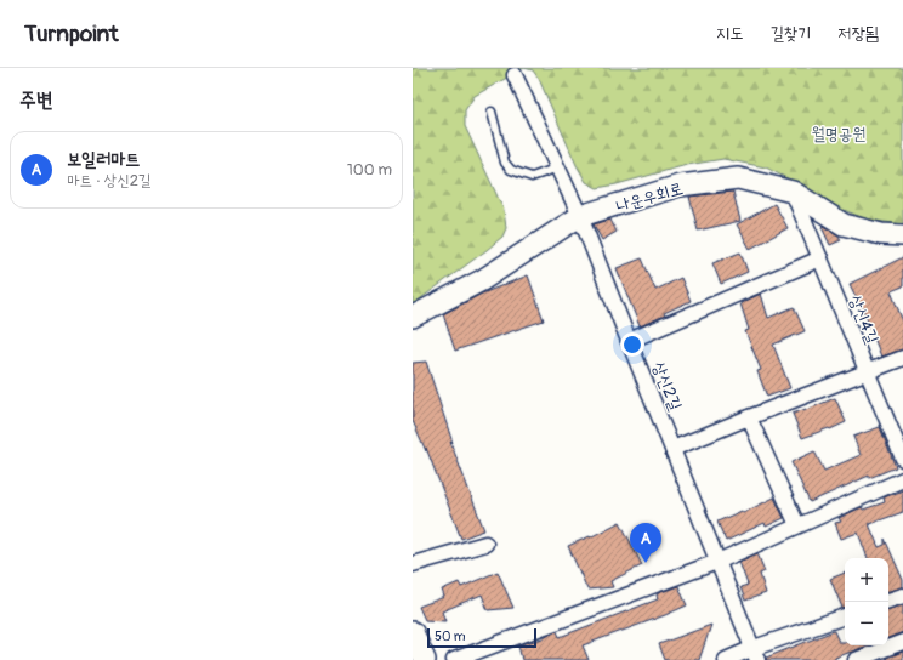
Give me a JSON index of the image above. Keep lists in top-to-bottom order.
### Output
{
  "streets": {
    "street": ["나운우회로", "상신4길", "상신2길"]
  },
  "crossings": [
    ["나운우회로", "상신4길"],
    ["나운우회로", "상신2길"]
  ],
  "parks": ["월명공원"],
  "scale_bar": "50 m",
  "page": {
    "header": "Turnpoint",
    "nav": ["지도", "길찾기", "저장됨"],
    "heading": "주변",
    "list": [
      {
        "mark": "A",
        "name": "보일러마트",
        "note": "마트 · 상신2길",
        "value": "100 m"
      }
    ],
    "pins": "A",
    "map_buttons": ["+", "−"],
    "scale": "50 m"
  }
}
